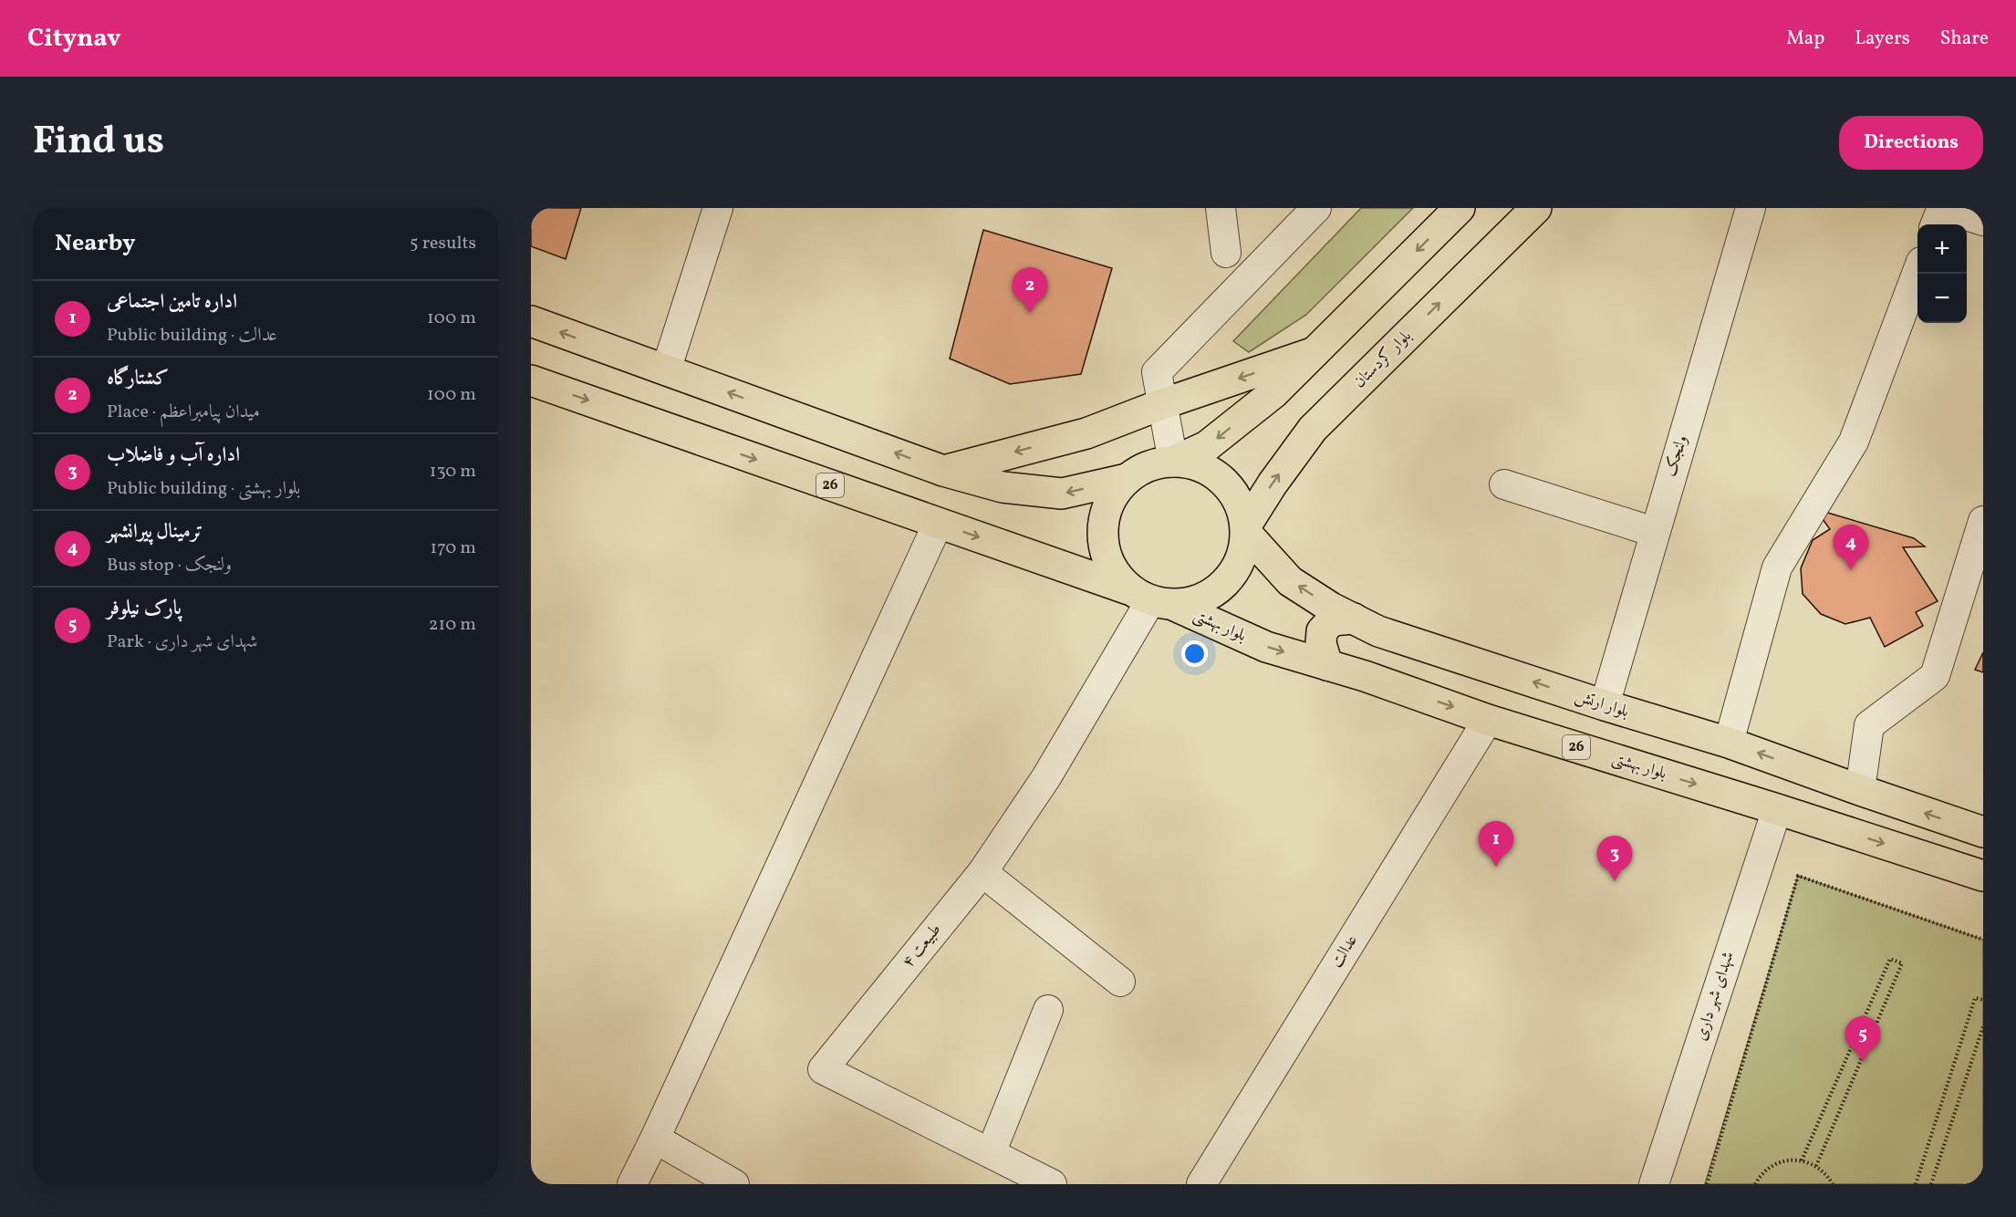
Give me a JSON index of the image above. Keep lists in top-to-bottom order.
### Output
{
  "streets": {
    "main road": [
      "بلوار کردستان",
      "26",
      "بلوار بهشتی",
      "بلوار ارتش"
    ],
    "street": [
      "ولنجک",
      "طبیعت ۴",
      "عدالت",
      "شهدای شهر داری"
    ]
  },
  "crossings": [
    ["بلوار کردستان", "26"],
    ["بلوار کردستان", "بلوار بهشتی"],
    ["بلوار کردستان", "بلوار ارتش"],
    ["بلوار کردستان", "طبیعت ۴"],
    ["ولنجک", "بلوار ارتش"],
    ["26", "بلوار بهشتی"],
    ["26", "بلوار ارتش"],
    ["26", "طبیعت ۴"],
    ["بلوار بهشتی", "بلوار ارتش"],
    ["بلوار بهشتی", "طبیعت ۴"],
    ["بلوار بهشتی", "عدالت"],
    ["بلوار بهشتی", "شهدای شهر داری"],
    ["بلوار ارتش", "طبیعت ۴"]
  ],
  "one_way": ["بلوار بهشتی", "بلوار ارتش"],
  "page": {
    "header": "Citynav",
    "nav": ["Map", "Layers", "Share"],
    "title": "Find us",
    "buttons": "Directions",
    "heading": ["Nearby", "5 results"],
    "map_buttons": ["+", "−"],
    "pins": [
      "2",
      "4",
      "1",
      "3",
      "5"
    ],
    "list": [
      {
        "mark": "1",
        "name": "اداره تامین اجتماعی",
        "note": "Public building · عدالت",
        "value": "100 m"
      },
      {
        "mark": "2",
        "name": "کشتارگاه",
        "note": "Place · میدان پیامبراعظم",
        "value": "100 m"
      },
      {
        "mark": "3",
        "name": "اداره آب و فاضلاب",
        "note": "Public building · بلوار بهشتی",
        "value": "130 m"
      },
      {
        "mark": "4",
        "name": "ترمینال پیرانشهر",
        "note": "Bus stop · ولنجک",
        "value": "170 m"
      },
      {
        "mark": "5",
        "name": "پارک نیلوفر",
        "note": "Park · شهدای شهر داری",
        "value": "210 m"
      }
    ]
  }
}
